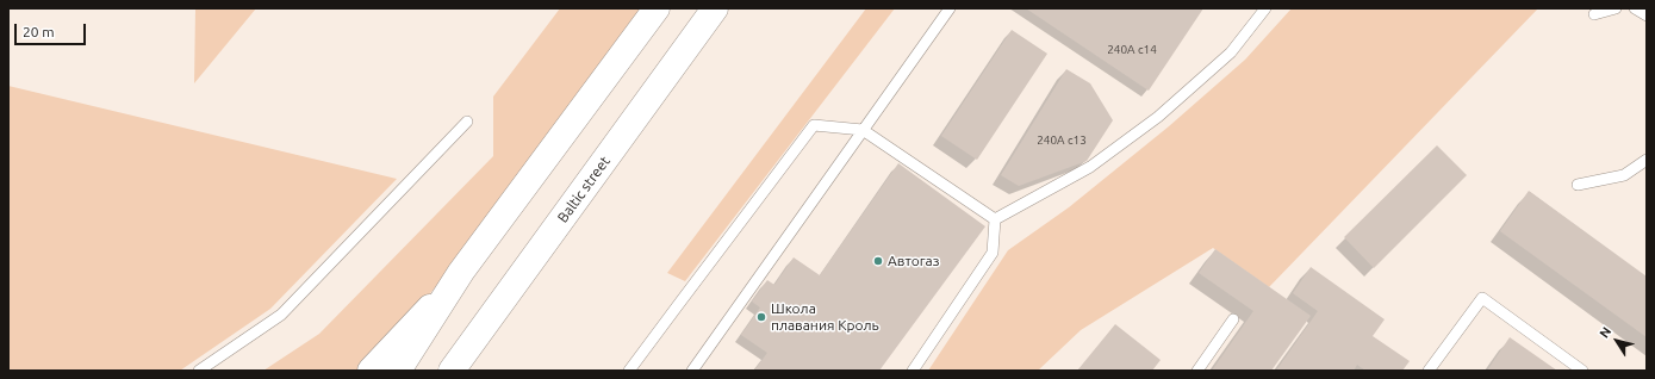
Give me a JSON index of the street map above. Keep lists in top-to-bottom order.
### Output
{
  "streets": {
    "main road": ["Baltic street"]
  },
  "places": ["Автогаз", "Школа плавания Кроль"],
  "house_numbers": ["240А с14", "240А с13"],
  "scale_bar": "20 m",
  "north": "top left"
}
